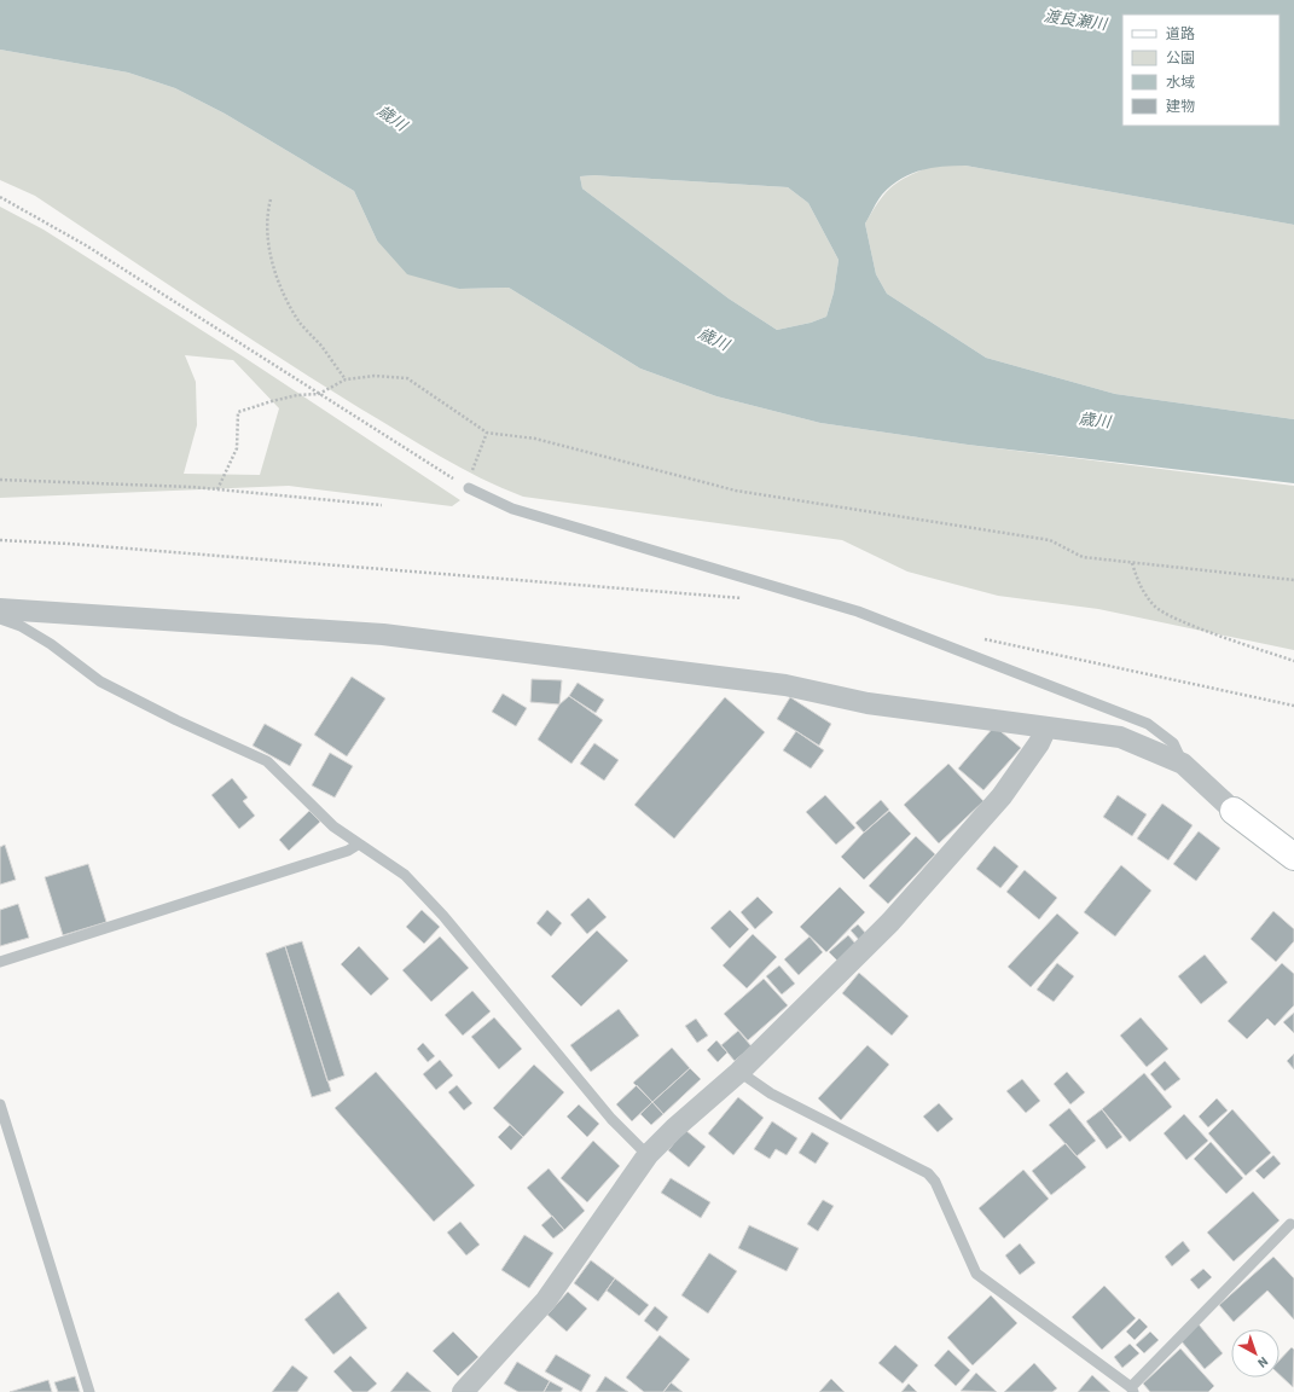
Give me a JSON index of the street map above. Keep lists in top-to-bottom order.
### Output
{
  "water": ["渡良瀬川", "歳川"],
  "legend": [
    "道路",
    "公園",
    "水域",
    "建物"
  ],
  "north": "bottom right"
}
